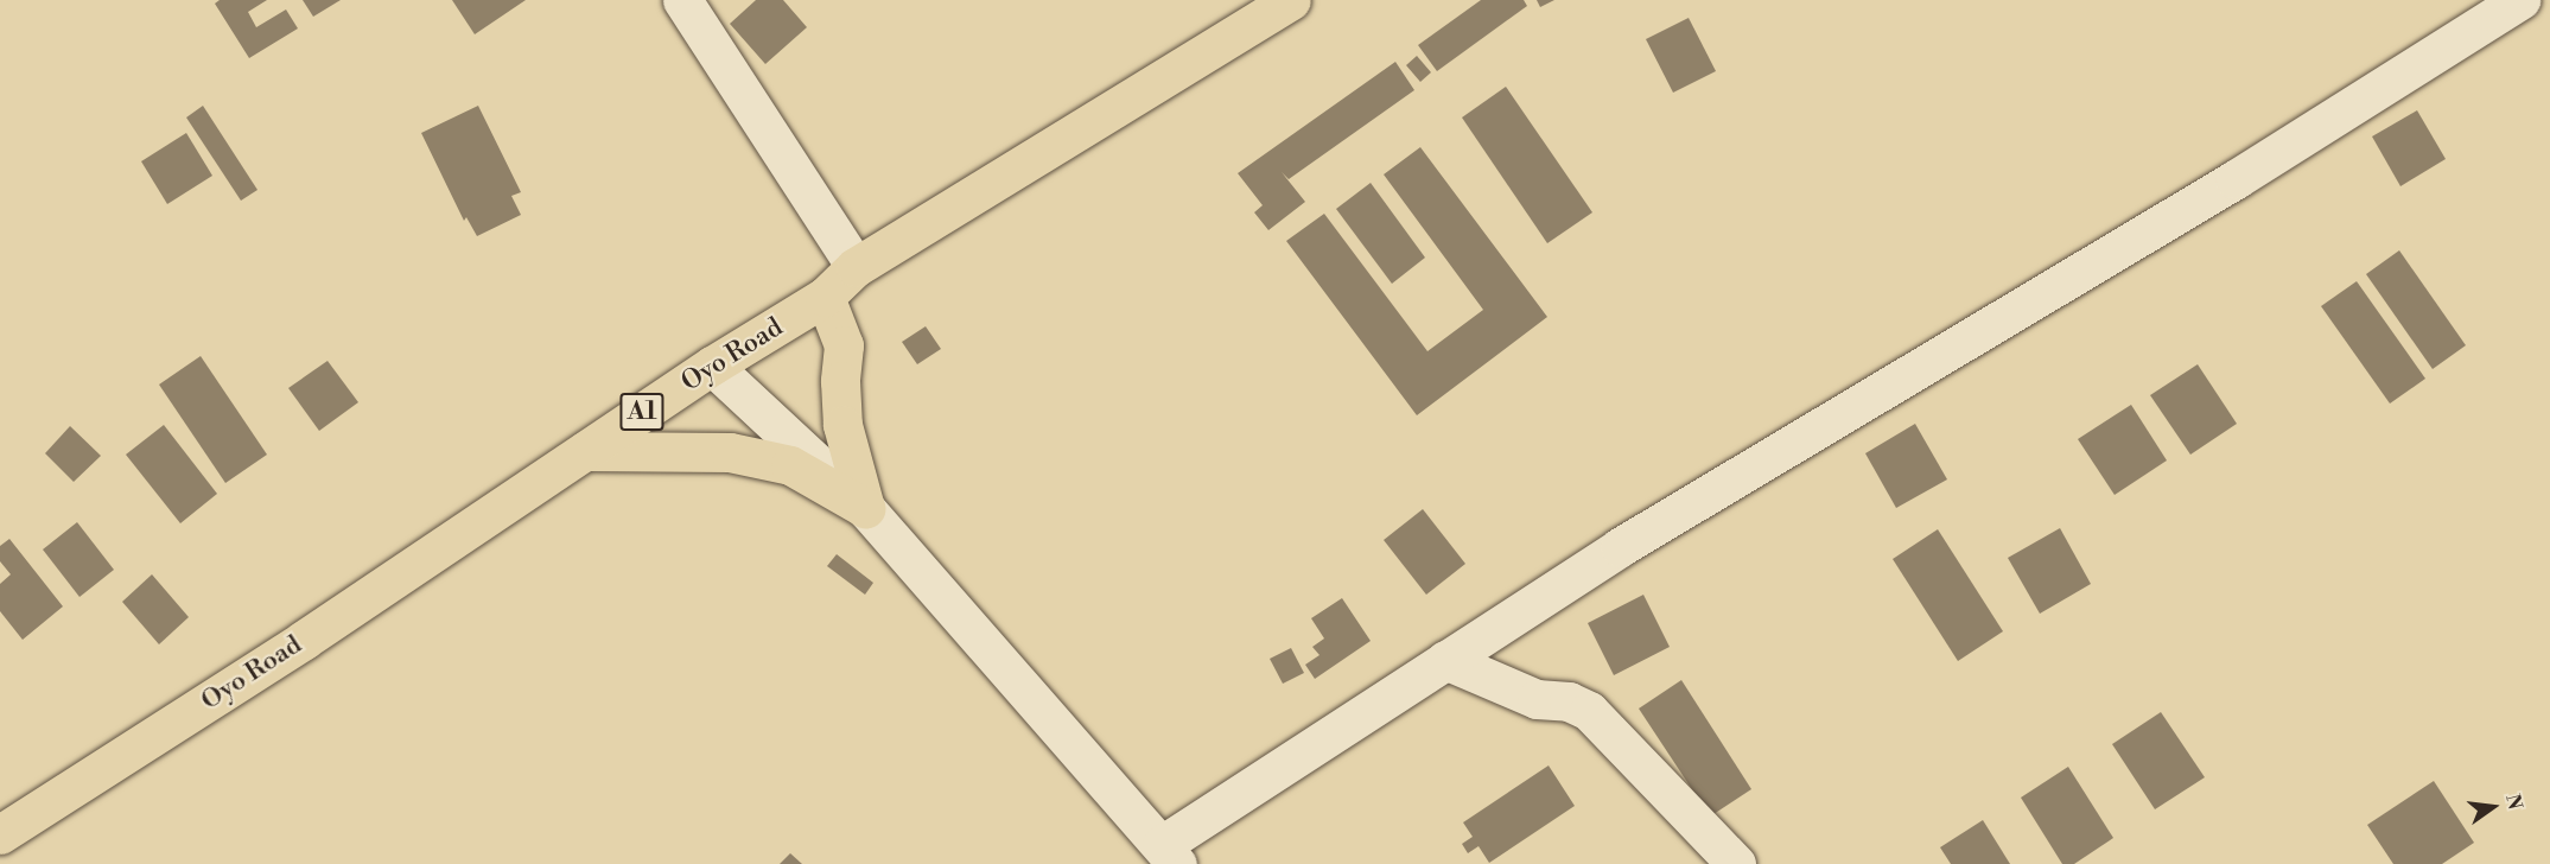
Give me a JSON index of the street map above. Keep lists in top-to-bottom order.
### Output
{
  "streets": {
    "highway": ["Oyo Road", "A1"]
  },
  "north": "right"
}
